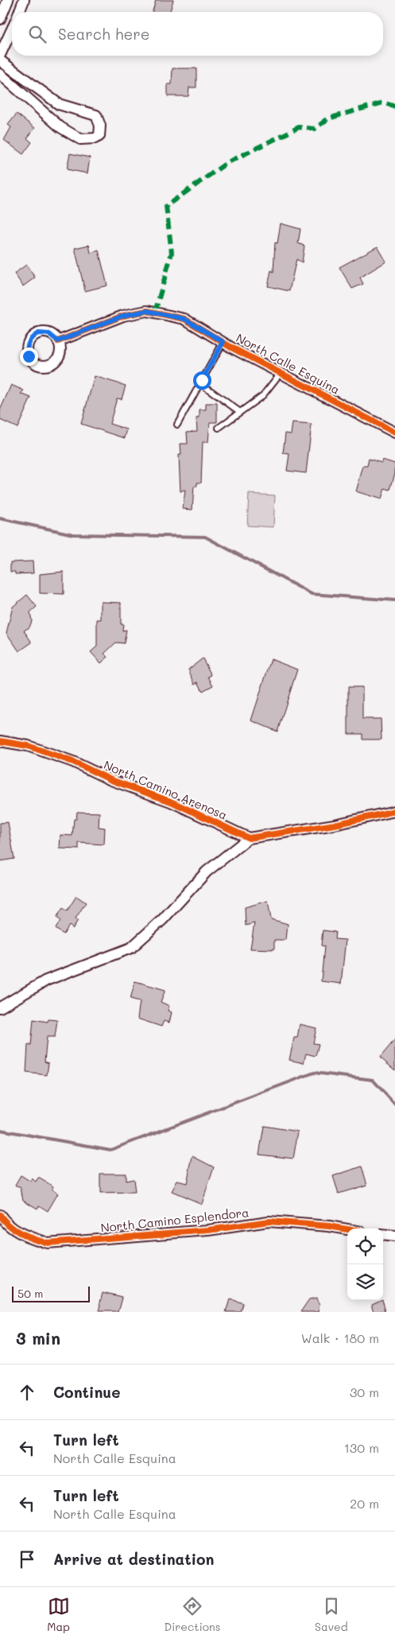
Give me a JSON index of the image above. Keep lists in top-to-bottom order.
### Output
{
  "streets": {
    "street": ["North Calle Esquina", "North Camino Arenosa", "North Camino Esplendora"]
  },
  "scale_bar": "50 m",
  "page": {
    "search": "Search here",
    "scale": "50 m",
    "heading": ["3 min", "Walk · 180 m"],
    "list": [
      ["Continue", "30 m"],
      ["Turn left", "North Calle Esquina", "130 m"],
      ["Turn left", "North Calle Esquina", "20 m"],
      "Arrive at destination"
    ],
    "nav": ["Map", "Directions", "Saved"]
  }
}
